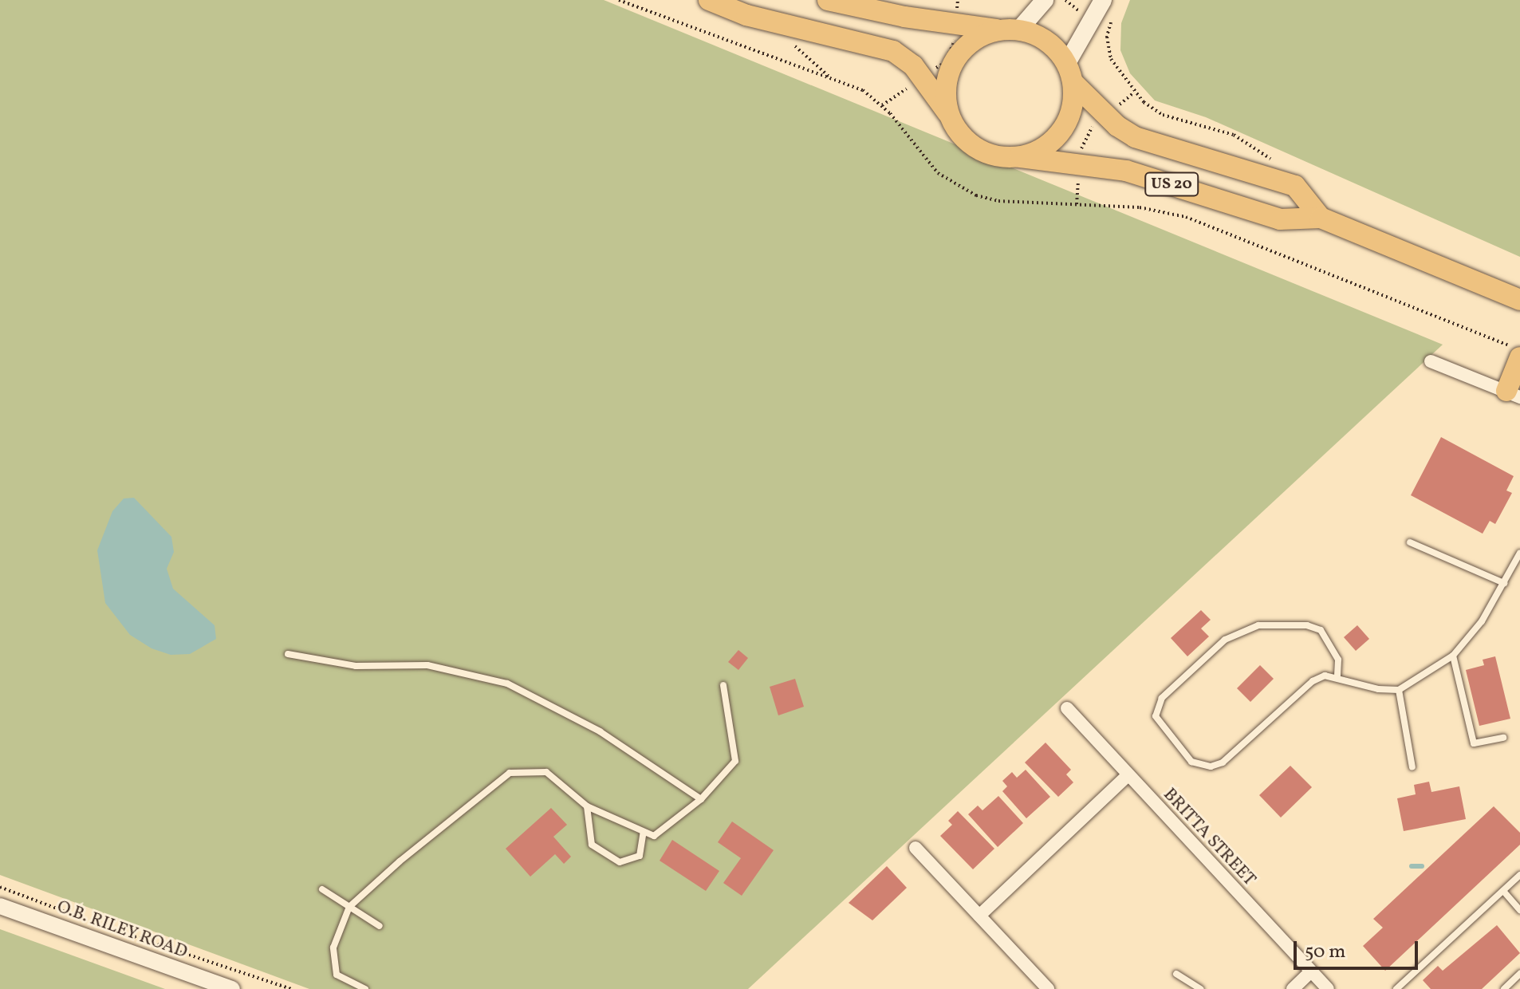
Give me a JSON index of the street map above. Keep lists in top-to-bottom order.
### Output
{
  "streets": {
    "highway": ["US 20"],
    "street": ["BRITTA STREET", "O.B. RILEY ROAD"]
  },
  "scale_bar": "50 m"
}
